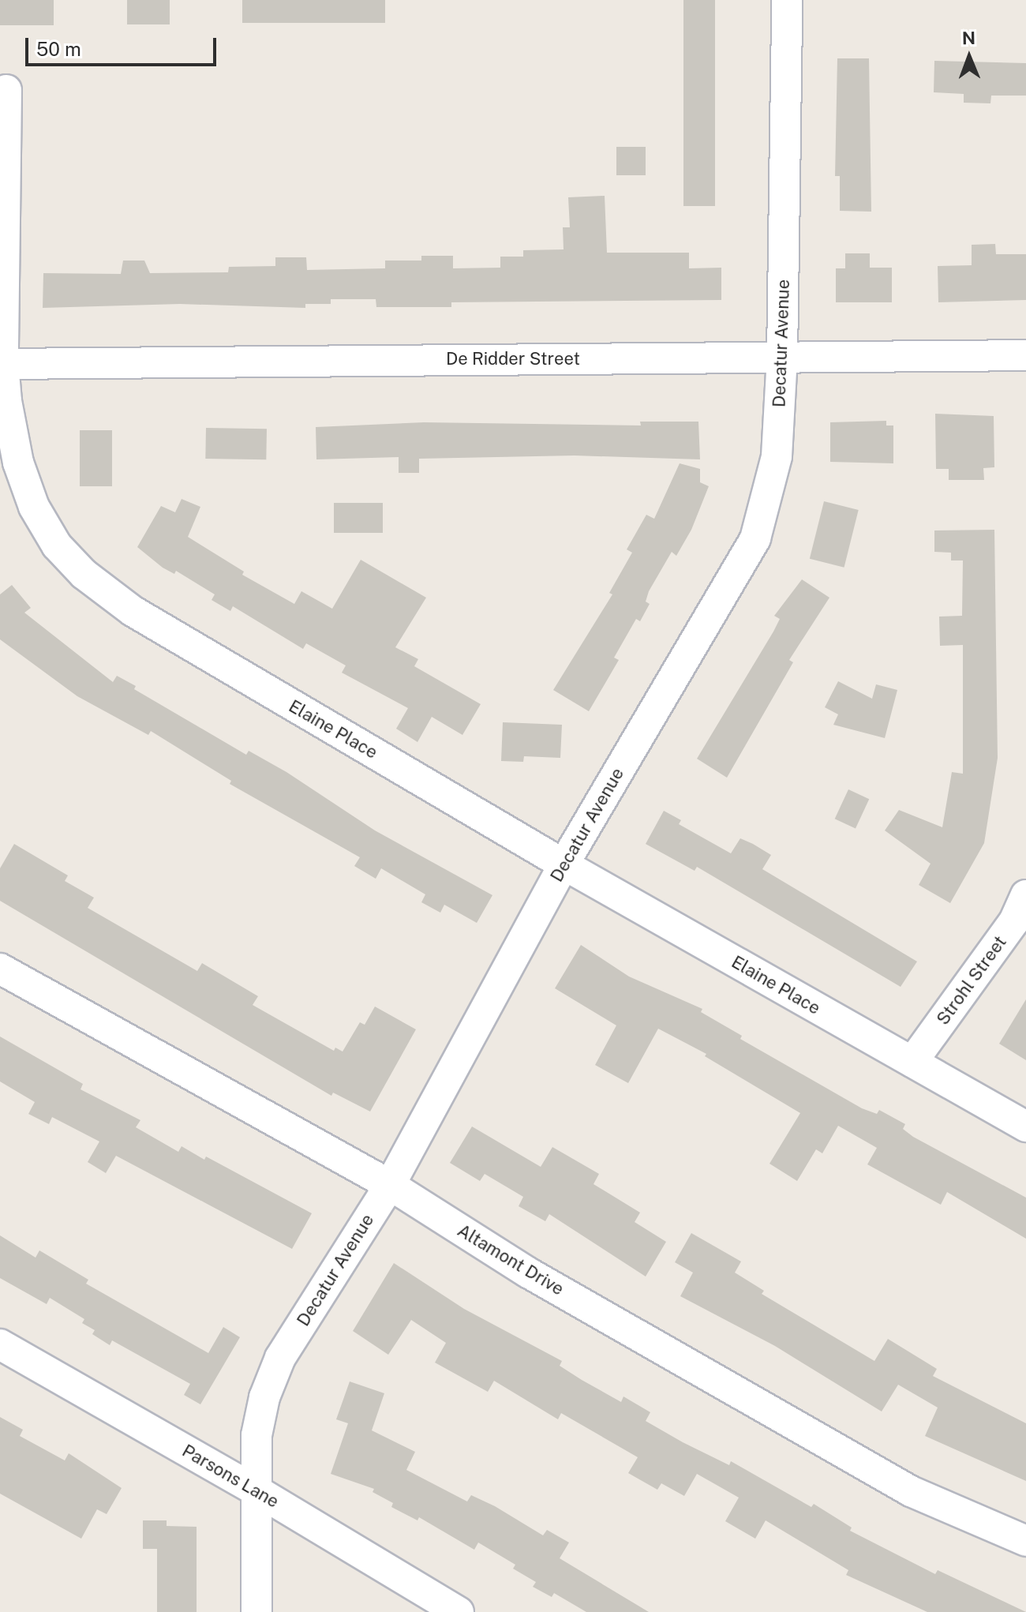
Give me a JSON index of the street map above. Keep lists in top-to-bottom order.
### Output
{
  "streets": {
    "street": [
      "Decatur Avenue",
      "De Ridder Street",
      "Elaine Place",
      "Strohl Street",
      "Altamont Drive",
      "Parsons Lane"
    ]
  },
  "crossings": [
    ["Decatur Avenue", "De Ridder Street"],
    ["Decatur Avenue", "Elaine Place"],
    ["Decatur Avenue", "Altamont Drive"],
    ["Decatur Avenue", "Parsons Lane"],
    ["De Ridder Street", "Elaine Place"],
    ["Elaine Place", "Strohl Street"]
  ],
  "scale_bar": "50 m",
  "north": "top"
}
